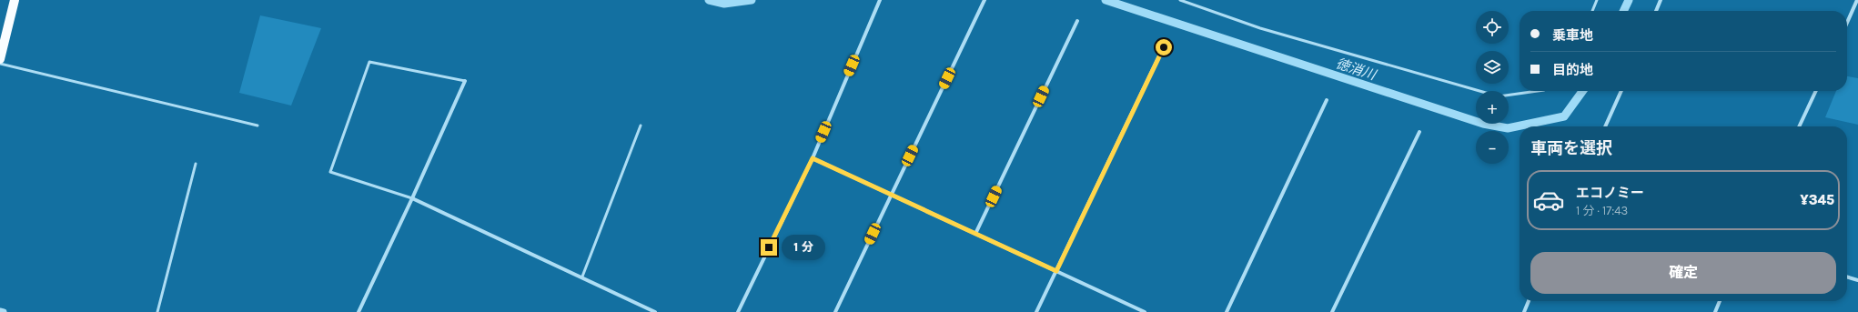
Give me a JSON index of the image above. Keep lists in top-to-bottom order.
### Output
{
  "water": ["徳消川"],
  "page": {
    "map_buttons": ["+", "−"],
    "banner": ["乗車地", "目的地"],
    "heading": "車両を選択",
    "list": [
      {
        "name": "エコノミー",
        "note": "1 分 · 17:43",
        "value": "¥345"
      }
    ],
    "bubble": "1 分",
    "buttons": "確定"
  }
}
